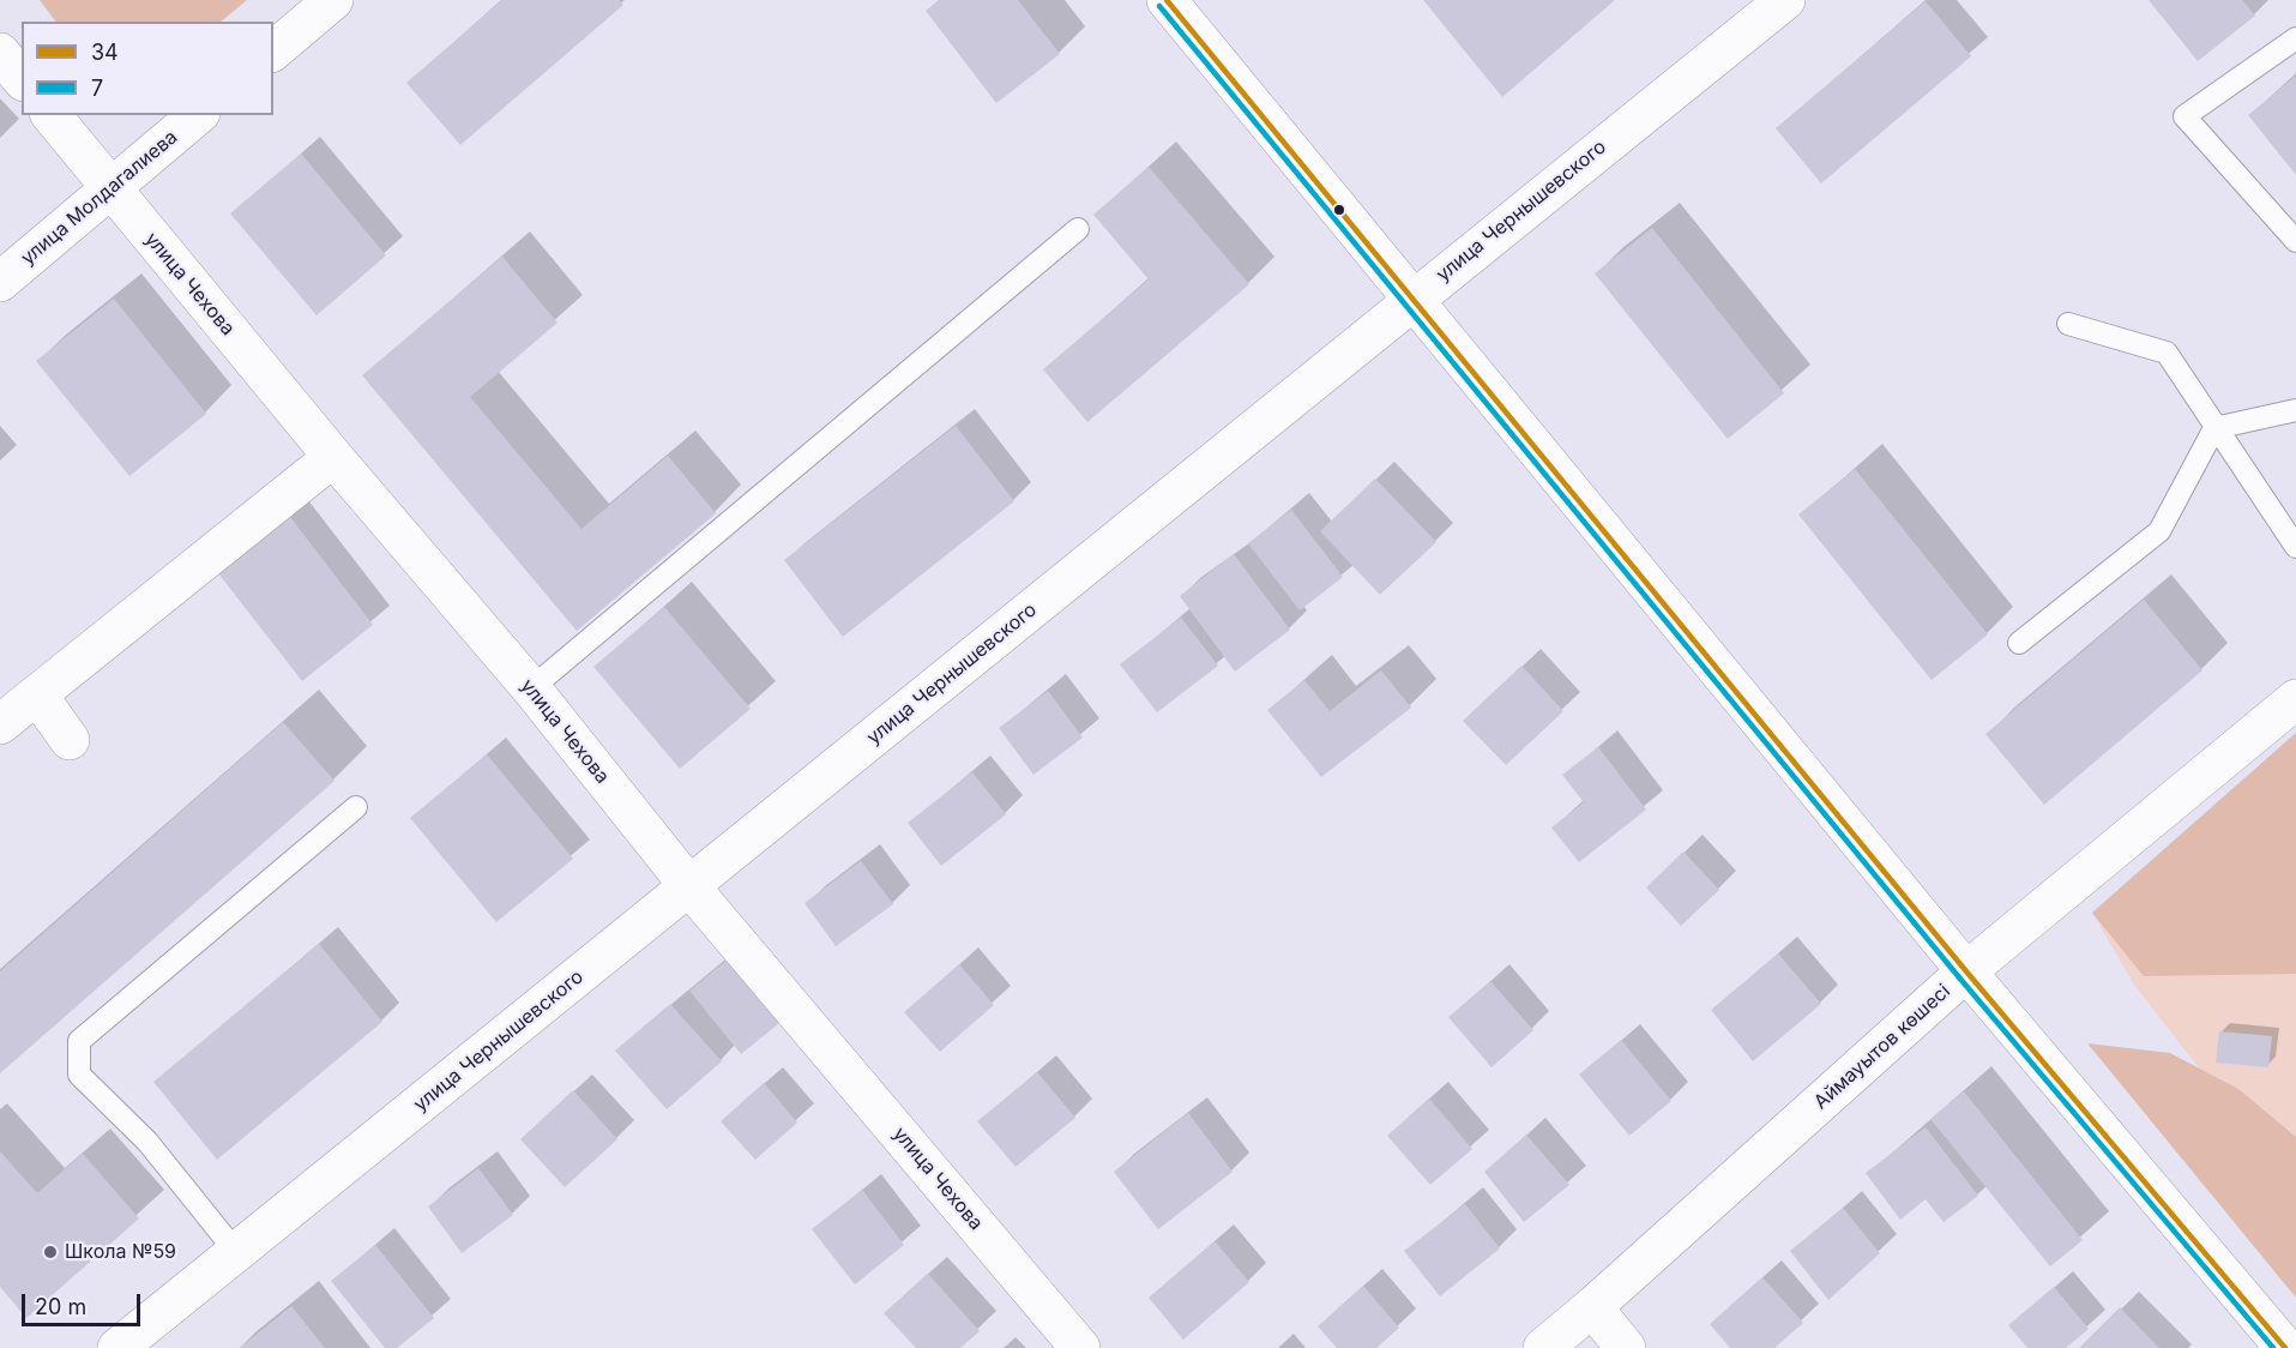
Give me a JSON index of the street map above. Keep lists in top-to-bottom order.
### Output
{
  "streets": {
    "street": [
      "улица Молдагалиева",
      "улица Чернышевского",
      "улица Чехова",
      "Аймауытов көшесі"
    ]
  },
  "crossings": [
    ["улица Молдагалиева", "улица Чехова"],
    ["улица Чернышевского", "улица Чехова"]
  ],
  "places": ["Школа №59"],
  "lines": ["transit line 34", "transit line 7"],
  "legend": ["34", "7"],
  "scale_bar": "20 m"
}
